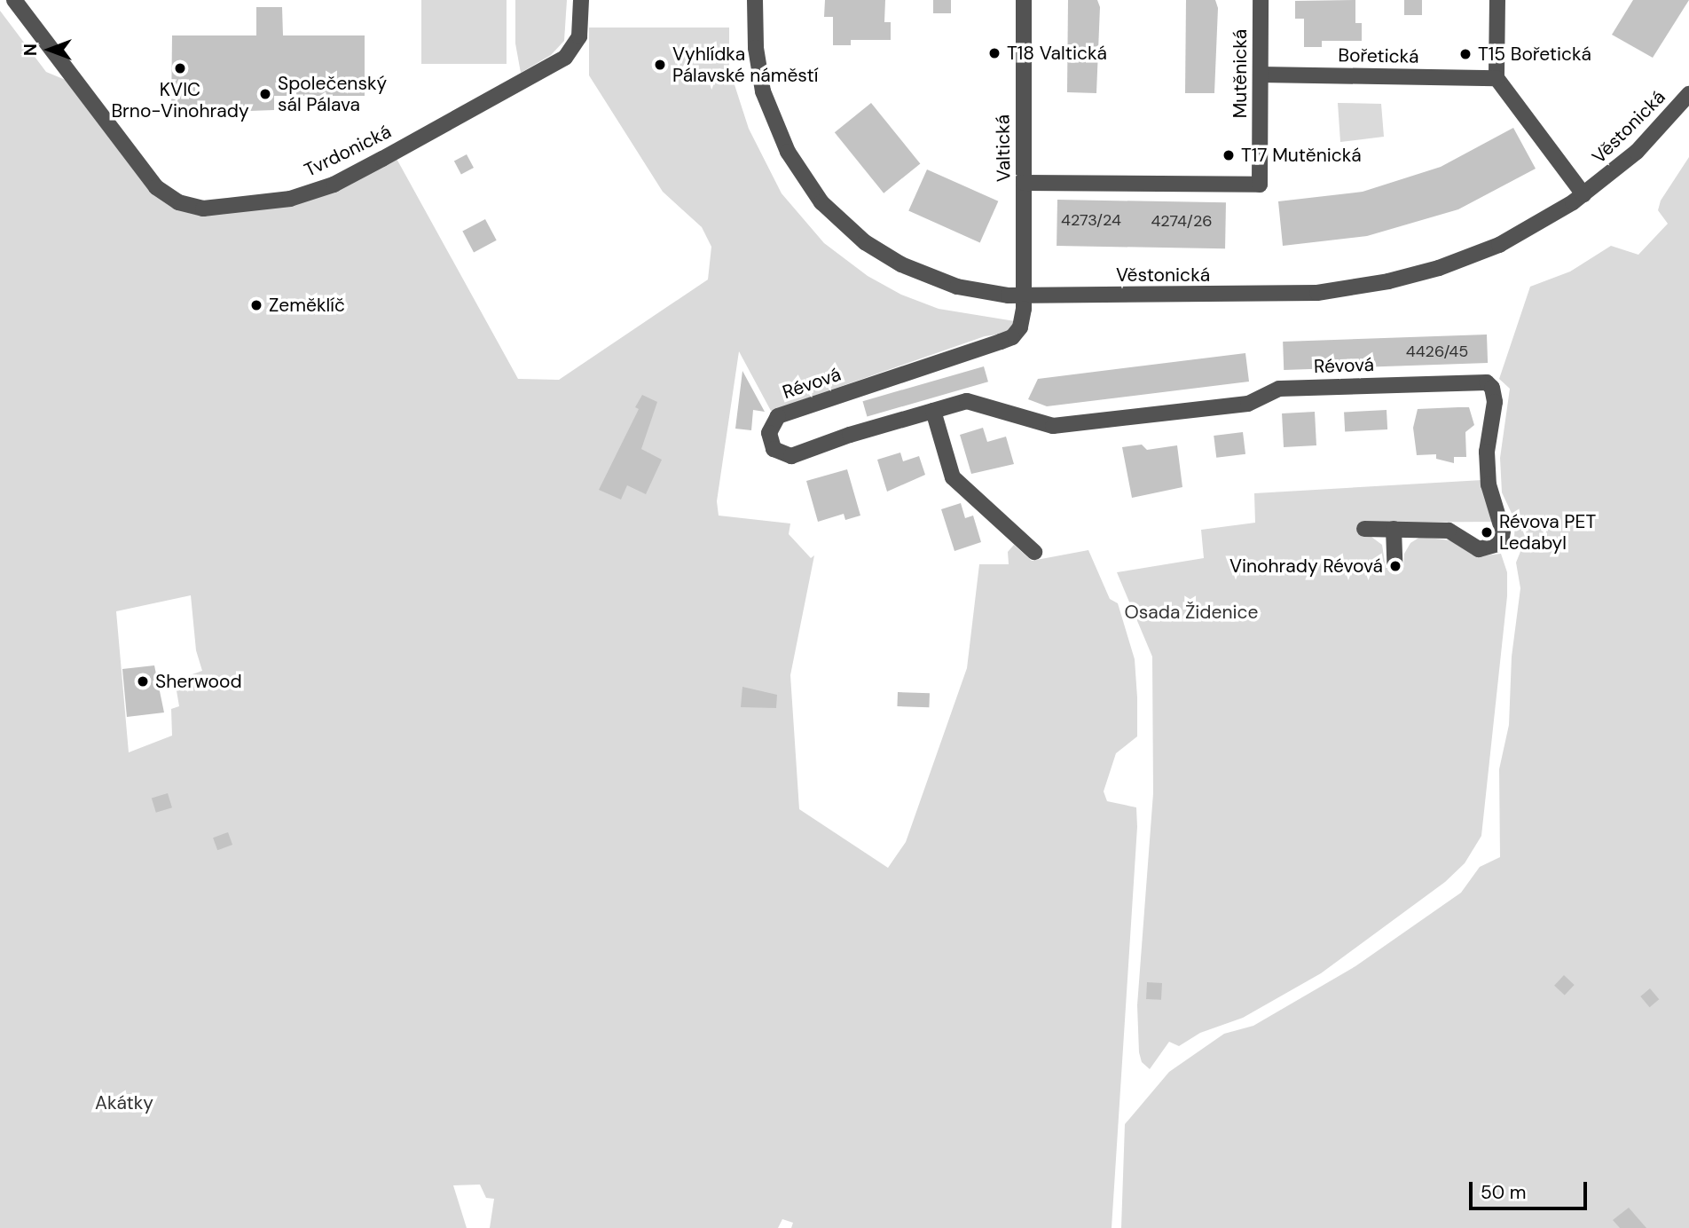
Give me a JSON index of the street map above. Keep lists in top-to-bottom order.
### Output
{
  "streets": {
    "street": [
      "Bořetická",
      "Mutěnická",
      "Věstonická",
      "Valtická",
      "Tvrdonická",
      "Révová"
    ]
  },
  "crossings": [
    ["Bořetická", "Mutěnická"],
    ["Mutěnická", "Valtická"],
    ["Věstonická", "Valtická"],
    ["Věstonická", "Révová"],
    ["Valtická", "Révová"]
  ],
  "parks": ["Osada Židenice", "Akátky"],
  "places": [
    "T18 Valtická",
    "T15 Bořetická",
    "Vyhlídka Pálavské náměstí",
    "KVIC Brno-Vinohrady",
    "Společenský sál Pálava",
    "T17 Mutěnická",
    "Zeměklíč",
    "Révova PET Ledabyl",
    "Vinohrady Révová",
    "Sherwood"
  ],
  "house_numbers": ["4273/24", "4274/26", "4426/45"],
  "scale_bar": "50 m",
  "north": "left"
}
